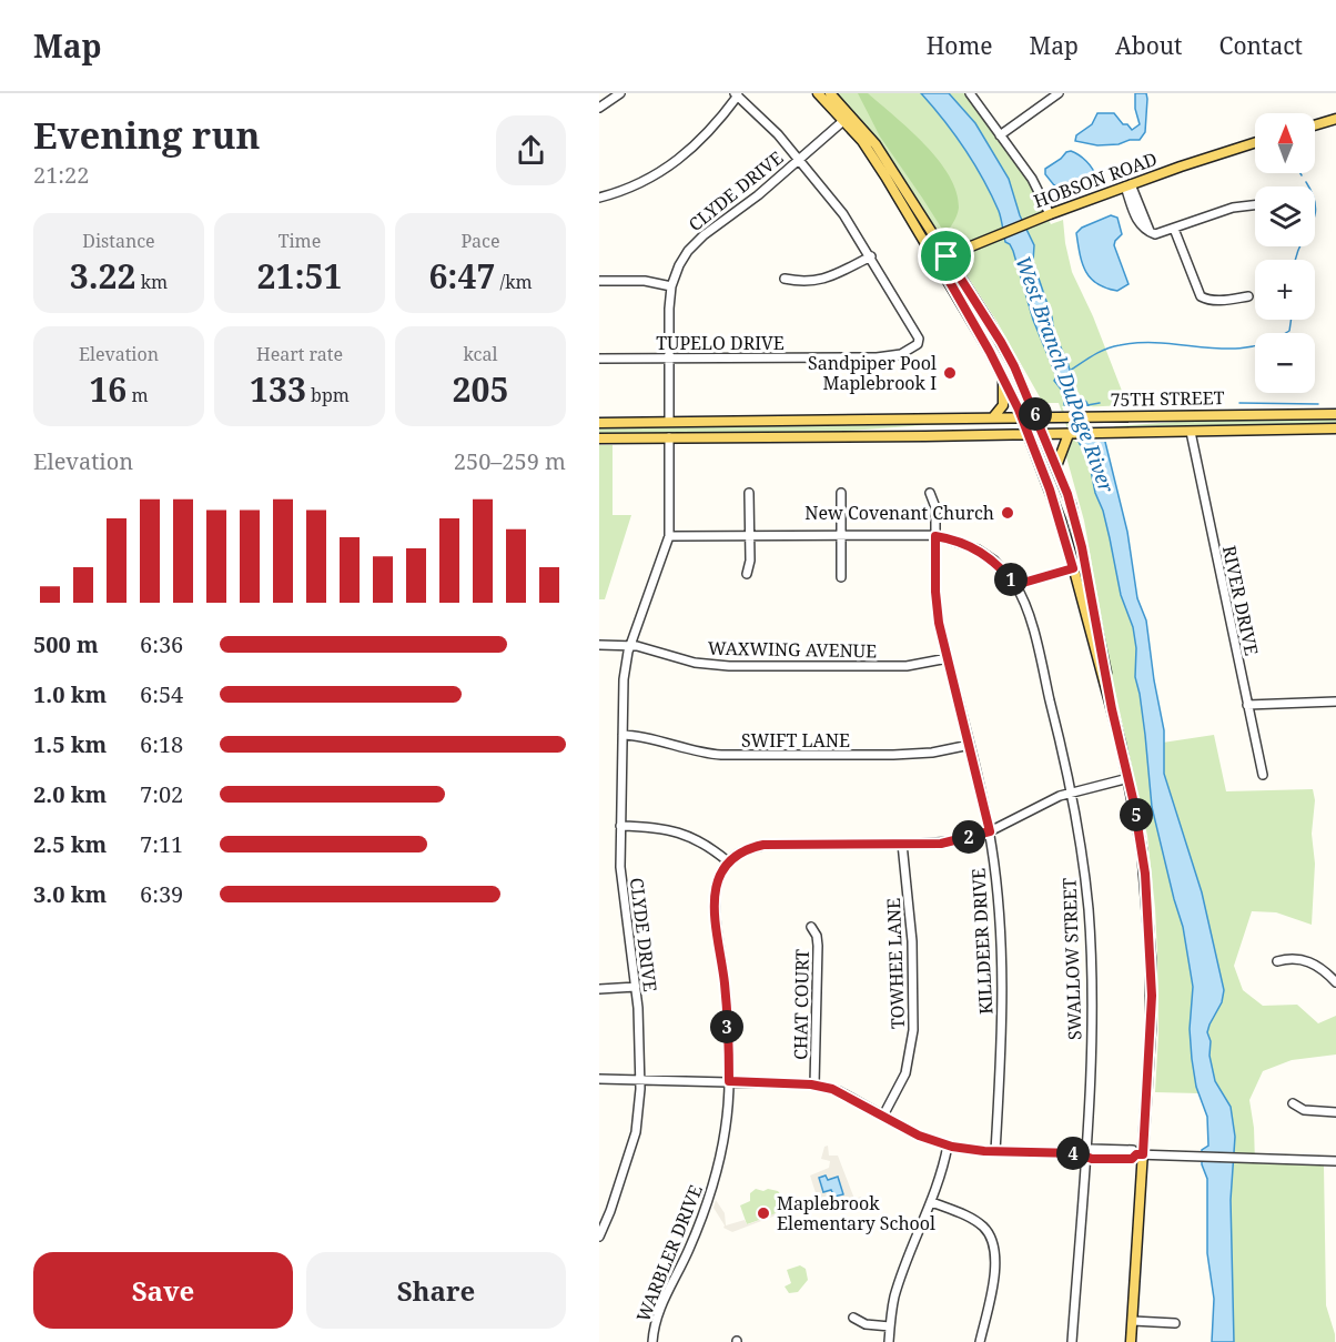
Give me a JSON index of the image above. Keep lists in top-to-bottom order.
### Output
{
  "streets": {
    "main road": ["HOBSON ROAD", "75TH STREET"],
    "street": [
      "CLYDE DRIVE",
      "TUPELO DRIVE",
      "RIVER DRIVE",
      "WAXWING AVENUE",
      "SWIFT LANE",
      "KILLDEER DRIVE",
      "SWALLOW STREET",
      "TOWHEE LANE",
      "CHAT COURT",
      "WARBLER DRIVE"
    ]
  },
  "crossings": [
    ["CLYDE DRIVE", "TUPELO DRIVE"],
    ["CLYDE DRIVE", "75TH STREET"],
    ["CLYDE DRIVE", "WAXWING AVENUE"],
    ["CLYDE DRIVE", "SWIFT LANE"],
    ["CLYDE DRIVE", "SWALLOW STREET"],
    ["75TH STREET", "RIVER DRIVE"],
    ["WAXWING AVENUE", "KILLDEER DRIVE"],
    ["SWIFT LANE", "KILLDEER DRIVE"],
    ["KILLDEER DRIVE", "SWALLOW STREET"]
  ],
  "water": ["West Branch DuPage River"],
  "places": ["Sandpiper Pool Maplebrook I", "New Covenant Church", "Maplebrook Elementary School"],
  "north": "top",
  "page": {
    "header": "Map",
    "nav": [
      "Home",
      "Map",
      "About",
      "Contact"
    ],
    "heading": ["Evening run", "21:22"],
    "map_buttons": ["+", "−"],
    "stats": [
      ["Distance", "3.22 km"],
      ["Time", "21:51"],
      ["Pace", "6:47 /km"],
      ["Elevation", "16 m"],
      ["Heart rate", "133 bpm"],
      ["kcal", "205"]
    ],
    "pins": [
      "6",
      "1",
      "5",
      "2",
      "3",
      "4"
    ],
    "chart": ["Elevation", "250–259 m"],
    "list": [
      {
        "name": "500 m",
        "note": "6:36"
      },
      {
        "name": "1.0 km",
        "note": "6:54"
      },
      {
        "name": "1.5 km",
        "note": "6:18"
      },
      {
        "name": "2.0 km",
        "note": "7:02"
      },
      {
        "name": "2.5 km",
        "note": "7:11"
      },
      {
        "name": "3.0 km",
        "note": "6:39"
      }
    ],
    "buttons": ["Save", "Share"]
  }
}
